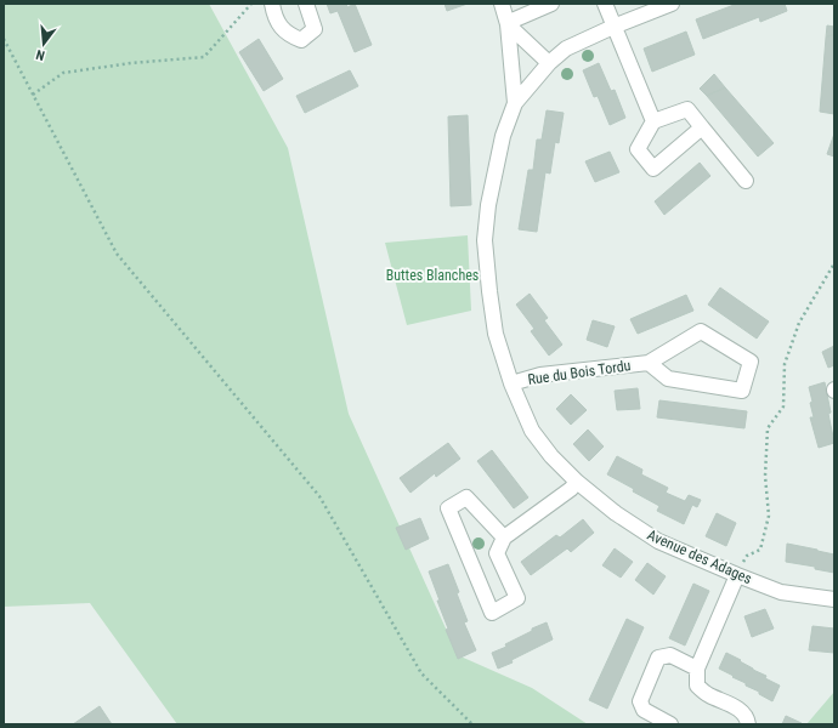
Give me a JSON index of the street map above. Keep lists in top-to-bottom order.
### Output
{
  "streets": {
    "street": ["Rue du Bois Tordu", "Avenue des Adages"]
  },
  "crossings": [
    ["Rue du Bois Tordu", "Avenue des Adages"]
  ],
  "parks": ["Buttes Blanches"],
  "north": "bottom"
}
